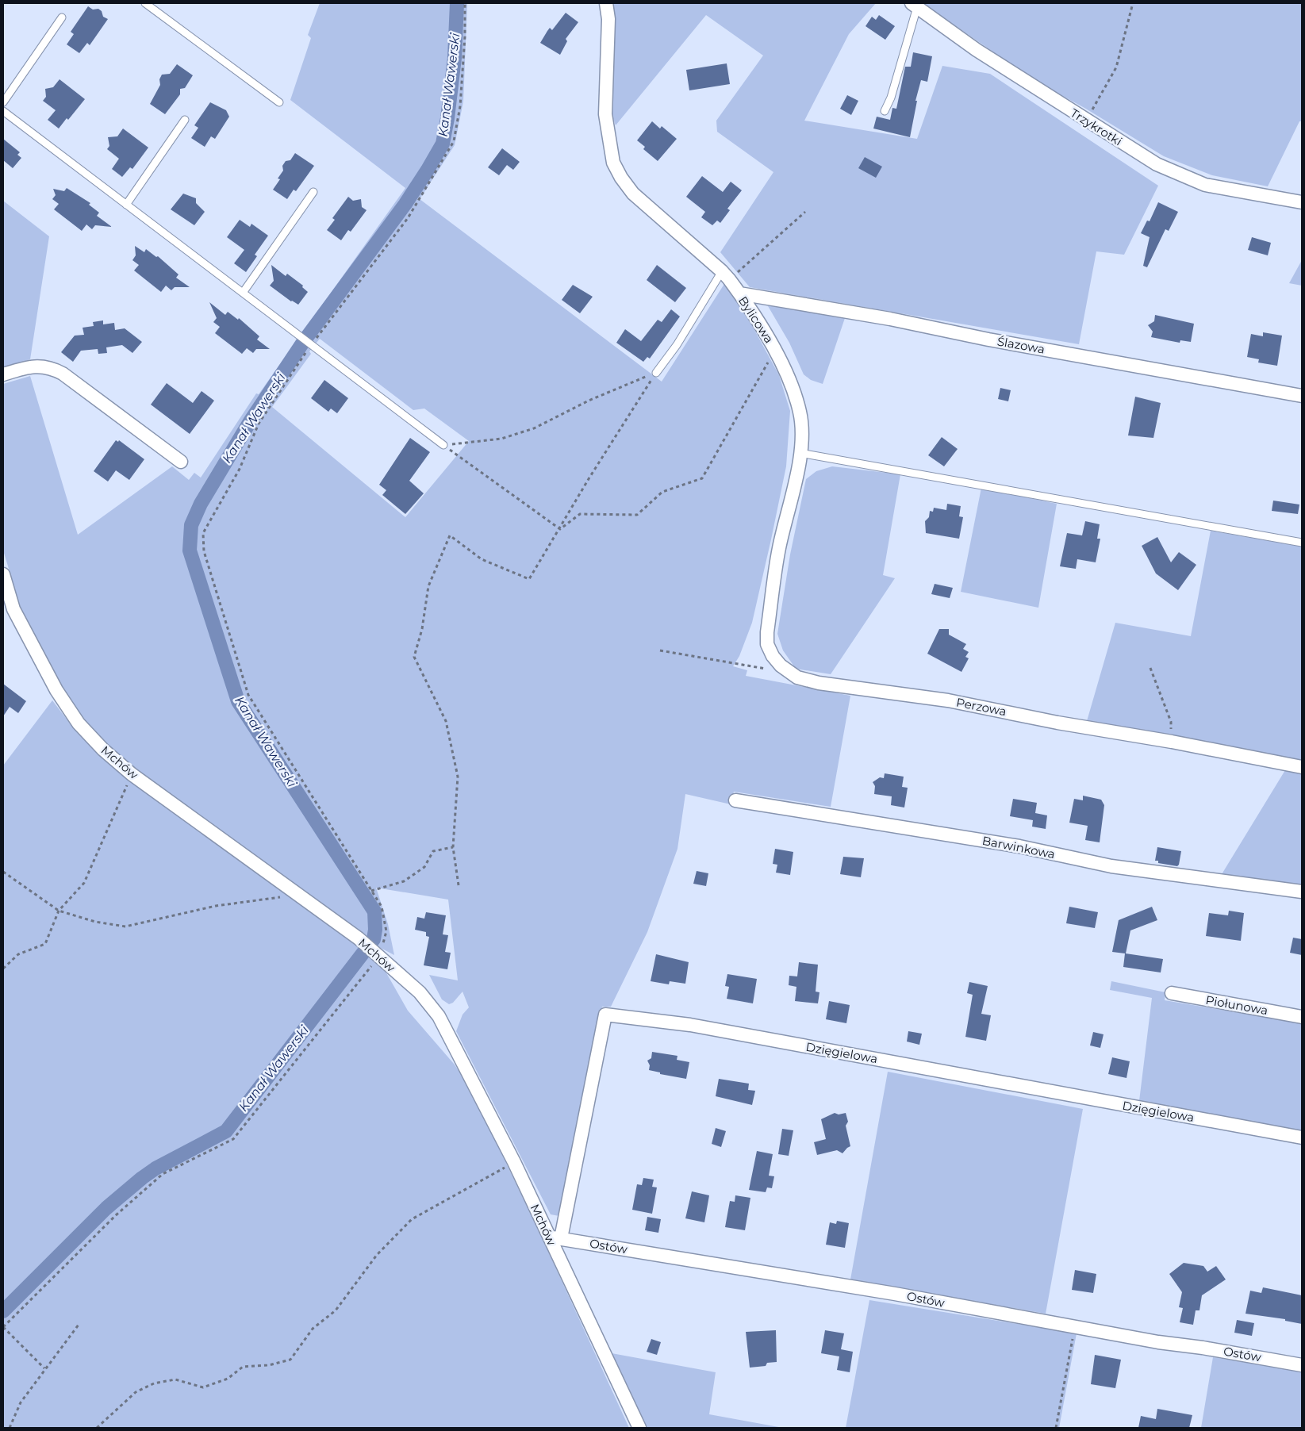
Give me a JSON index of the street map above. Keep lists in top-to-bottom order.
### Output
{
  "streets": {
    "street": [
      "Trzykrotki",
      "Bylicowa",
      "Ślazowa",
      "Perzowa",
      "Mchów",
      "Barwinkowa",
      "Piołunowa",
      "Dzięgielowa",
      "Ostów"
    ]
  },
  "crossings": [
    ["Bylicowa", "Ślazowa"],
    ["Bylicowa", "Perzowa"],
    ["Mchów", "Dzięgielowa"],
    ["Mchów", "Ostów"],
    ["Dzięgielowa", "Ostów"]
  ],
  "water": ["Kanał Wawerski"]
}
